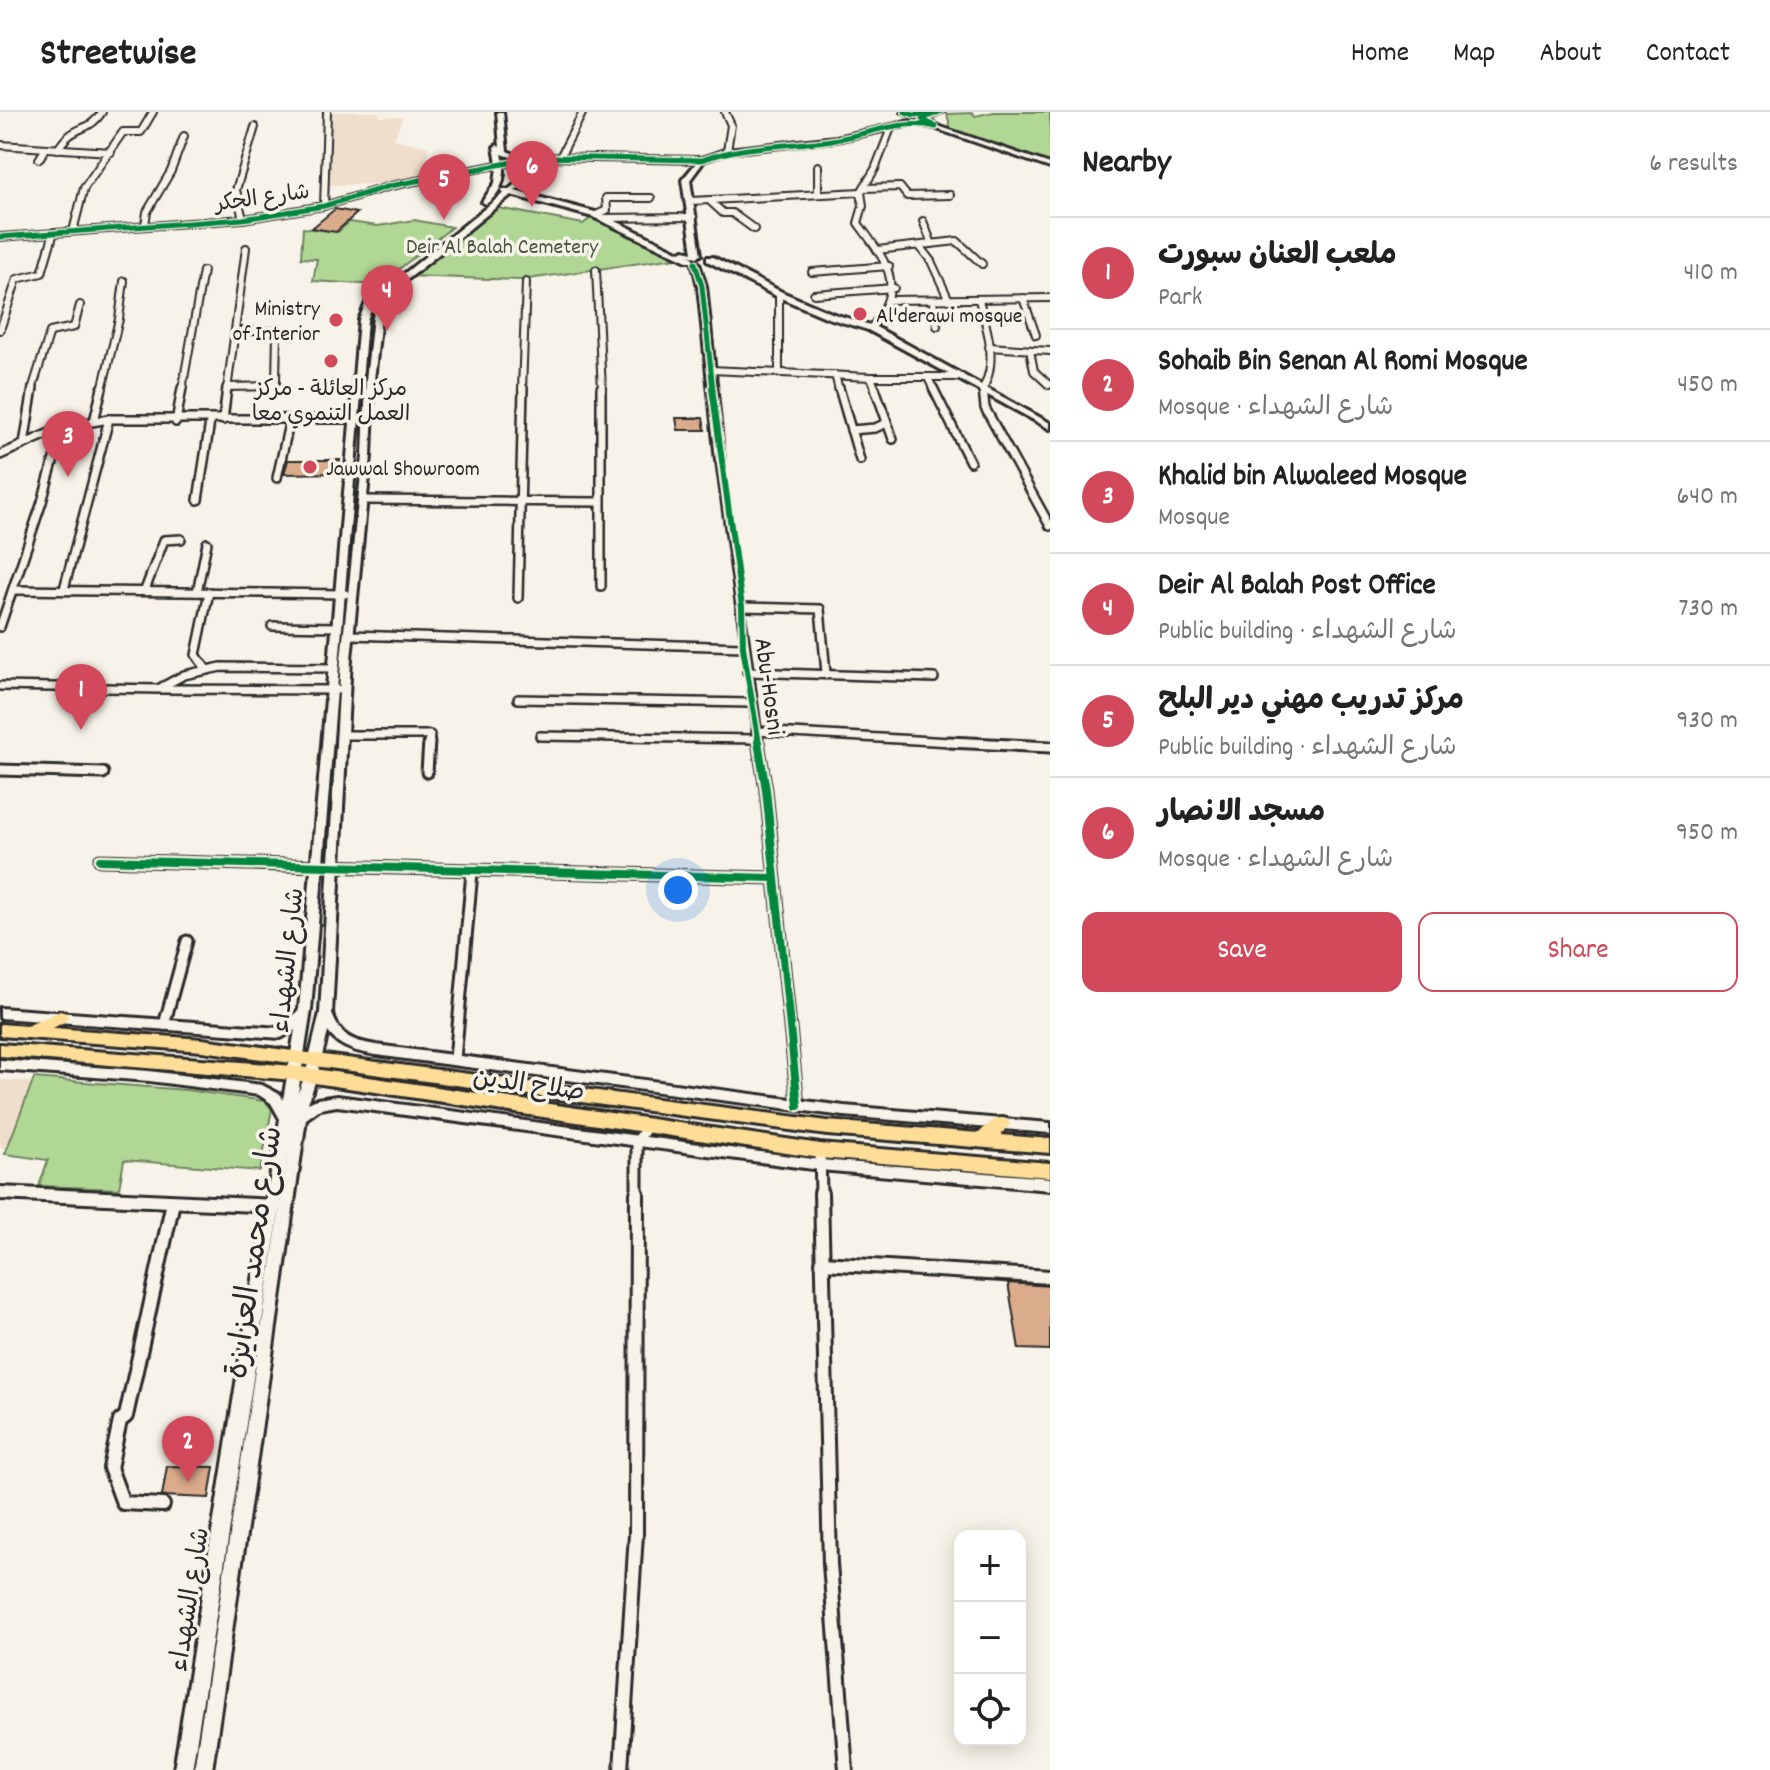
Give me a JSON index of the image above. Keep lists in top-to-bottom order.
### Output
{
  "streets": {
    "highway": ["صلاح الدين"],
    "main road": [
      "شارع الحكر",
      "Abu-Hosni",
      "شارع الشهداء",
      "شارع محمد العزايزة"
    ]
  },
  "crossings": [
    ["شارع الحكر", "Abu-Hosni"],
    ["شارع الحكر", "شارع الشهداء"],
    ["شارع الشهداء", "صلاح الدين"],
    ["شارع الشهداء", "شارع محمد العزايزة"],
    ["صلاح الدين", "شارع محمد العزايزة"]
  ],
  "parks": ["Deir Al Balah Cemetery"],
  "places": [
    "Al'derawi mosque",
    "Ministry of Interior",
    "مركز العائلة - مركز العمل التنموي معا",
    "Jawwal Showroom"
  ],
  "page": {
    "header": "Streetwise",
    "nav": [
      "Home",
      "Map",
      "About",
      "Contact"
    ],
    "heading": ["Nearby", "6 results"],
    "pins": [
      "6",
      "5",
      "4",
      "3",
      "1",
      "2"
    ],
    "list": [
      {
        "mark": "1",
        "name": "ملعب العنان سبورت",
        "note": "Park",
        "value": "410 m"
      },
      {
        "mark": "2",
        "name": "Sohaib Bin Senan Al Romi Mosque",
        "note": "Mosque · شارع الشهداء",
        "value": "450 m"
      },
      {
        "mark": "3",
        "name": "Khalid bin Alwaleed Mosque",
        "note": "Mosque",
        "value": "640 m"
      },
      {
        "mark": "4",
        "name": "Deir Al Balah Post Office",
        "note": "Public building · شارع الشهداء",
        "value": "730 m"
      },
      {
        "mark": "5",
        "name": "مركز تدريب مهني دير البلح",
        "note": "Public building · شارع الشهداء",
        "value": "930 m"
      },
      {
        "mark": "6",
        "name": "مسجد الانصار",
        "note": "Mosque · شارع الشهداء",
        "value": "950 m"
      }
    ],
    "buttons": ["Save", "Share"],
    "map_buttons": ["+", "−"]
  }
}
